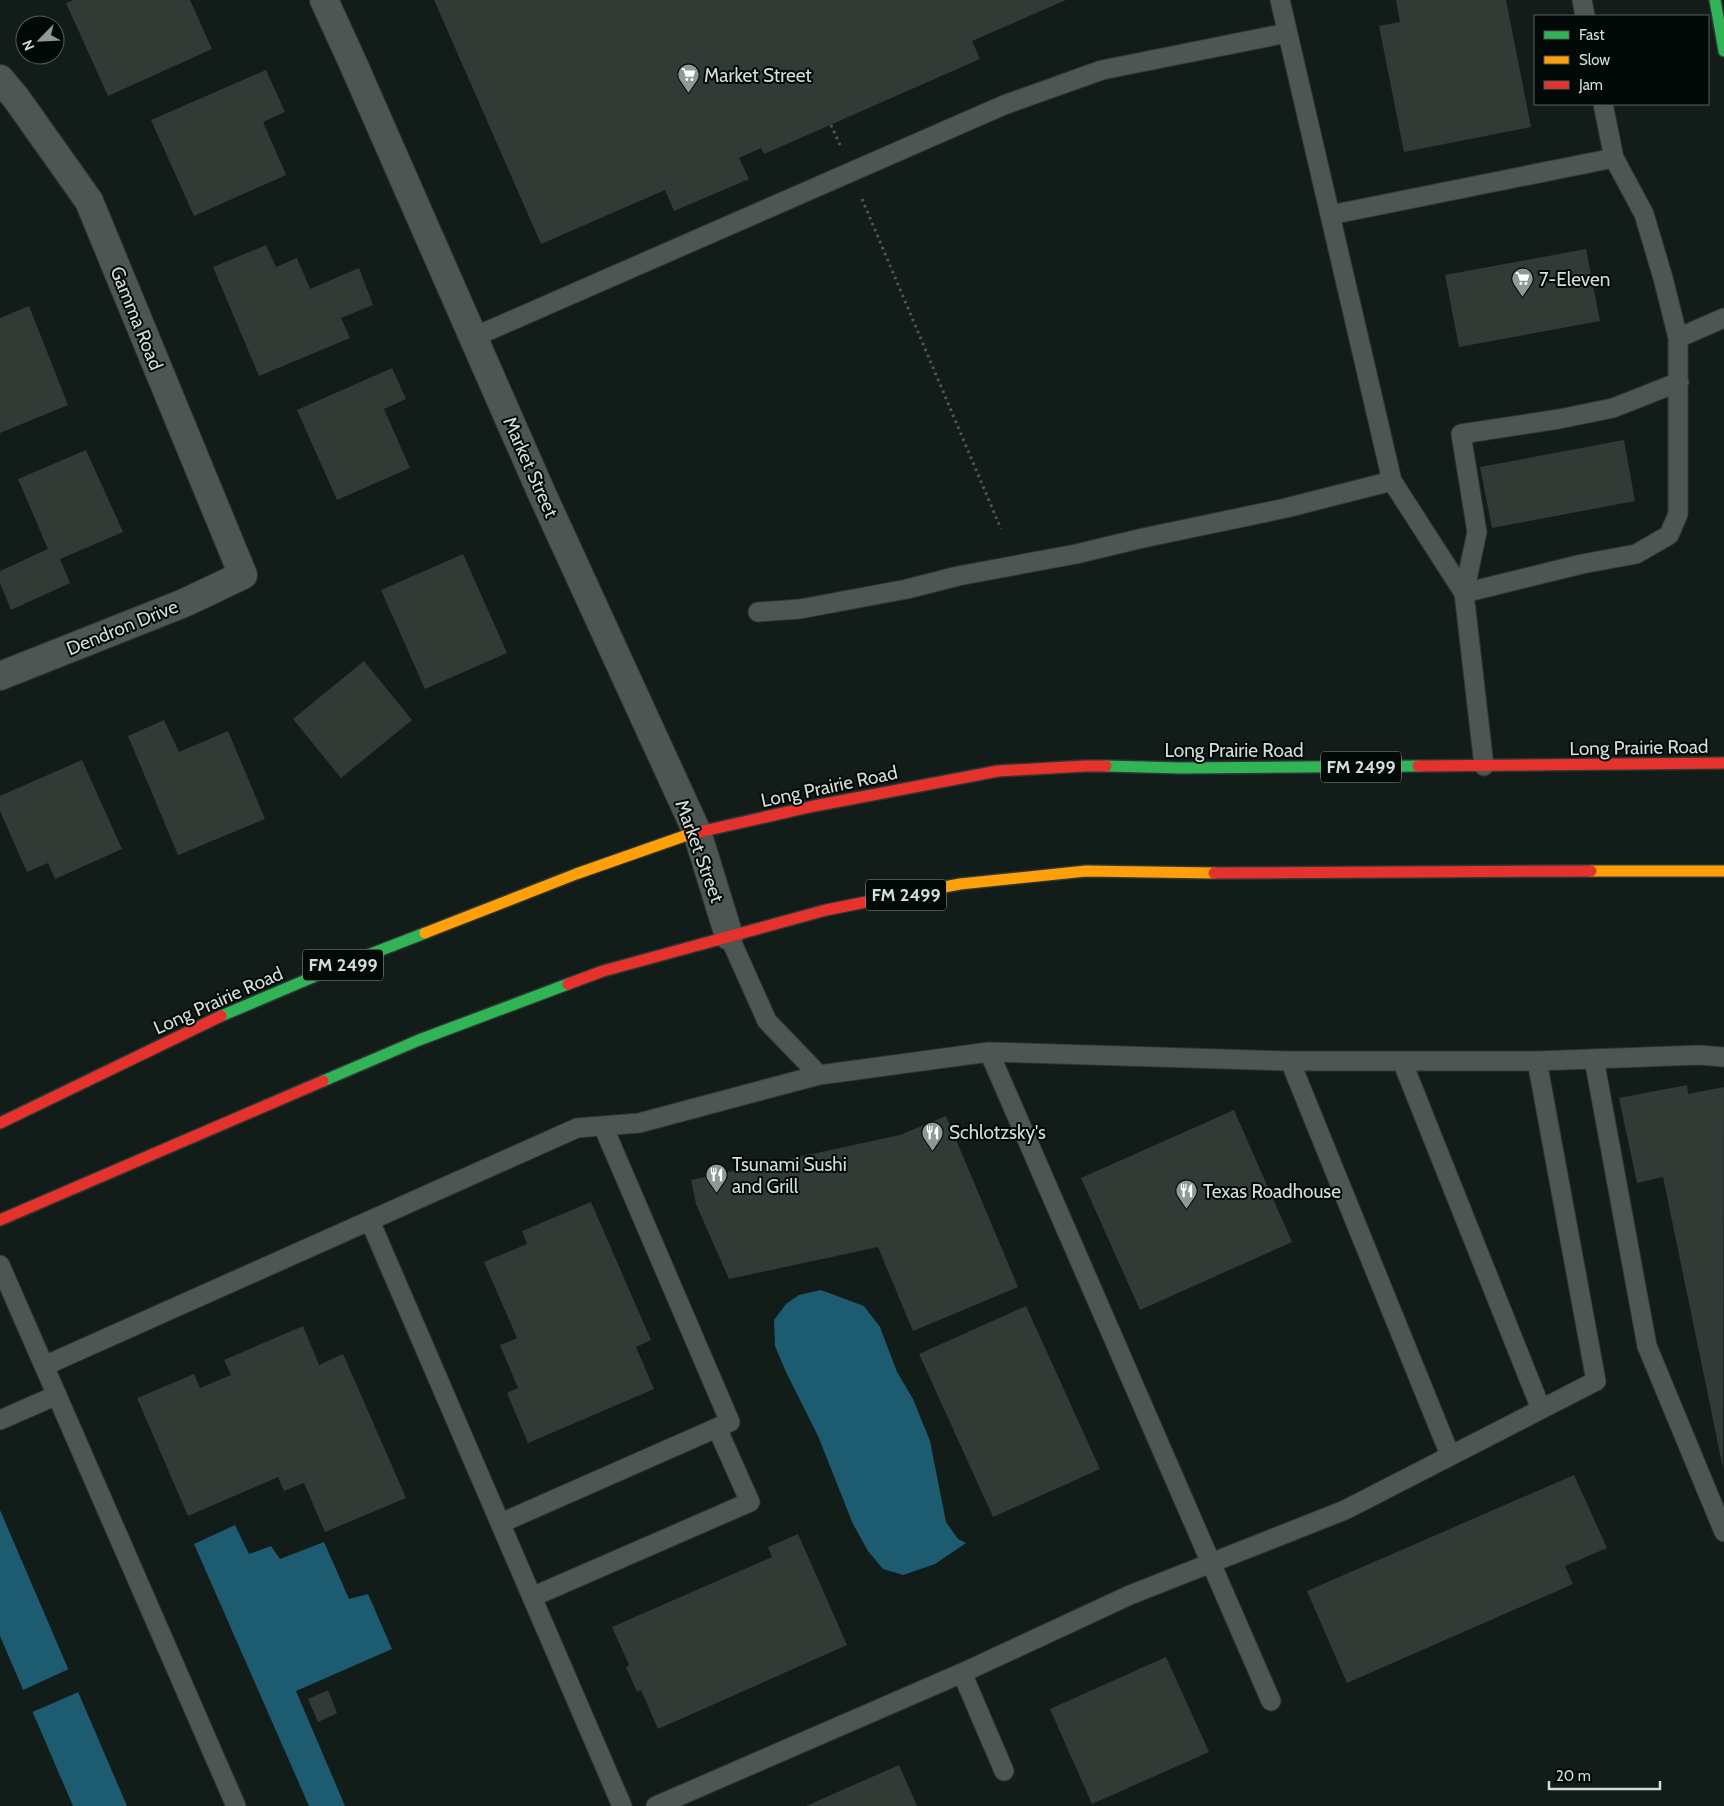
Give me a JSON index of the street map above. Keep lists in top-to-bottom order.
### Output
{
  "streets": {
    "main road": ["Long Prairie Road", "FM 2499"],
    "street": ["Gamma Road", "Market Street", "Dendron Drive"]
  },
  "crossings": [
    ["Gamma Road", "Dendron Drive"],
    ["Market Street", "Long Prairie Road"],
    ["Market Street", "FM 2499"]
  ],
  "places": {
    "supermarket": ["Market Street", "7-Eleven"],
    "restaurant": ["Schlotzsky's", "Tsunami Sushi and Grill", "Texas Roadhouse"]
  },
  "legend": ["Fast", "Slow", "Jam"],
  "scale_bar": "20 m",
  "north": "bottom left"
}
